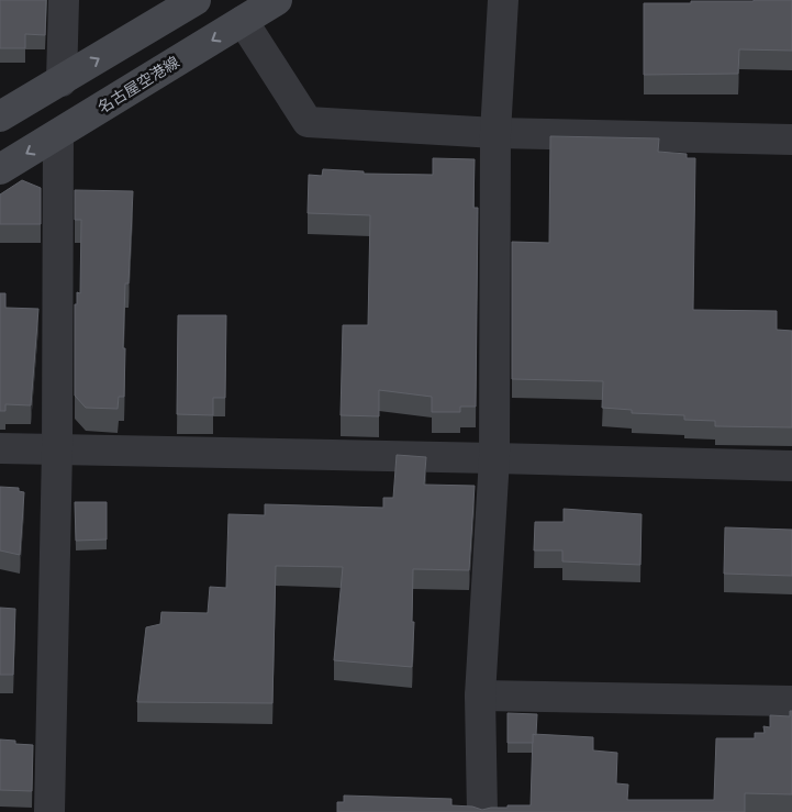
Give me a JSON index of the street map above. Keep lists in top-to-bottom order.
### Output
{
  "streets": {
    "main road": ["名古屋空港線"]
  }
}
